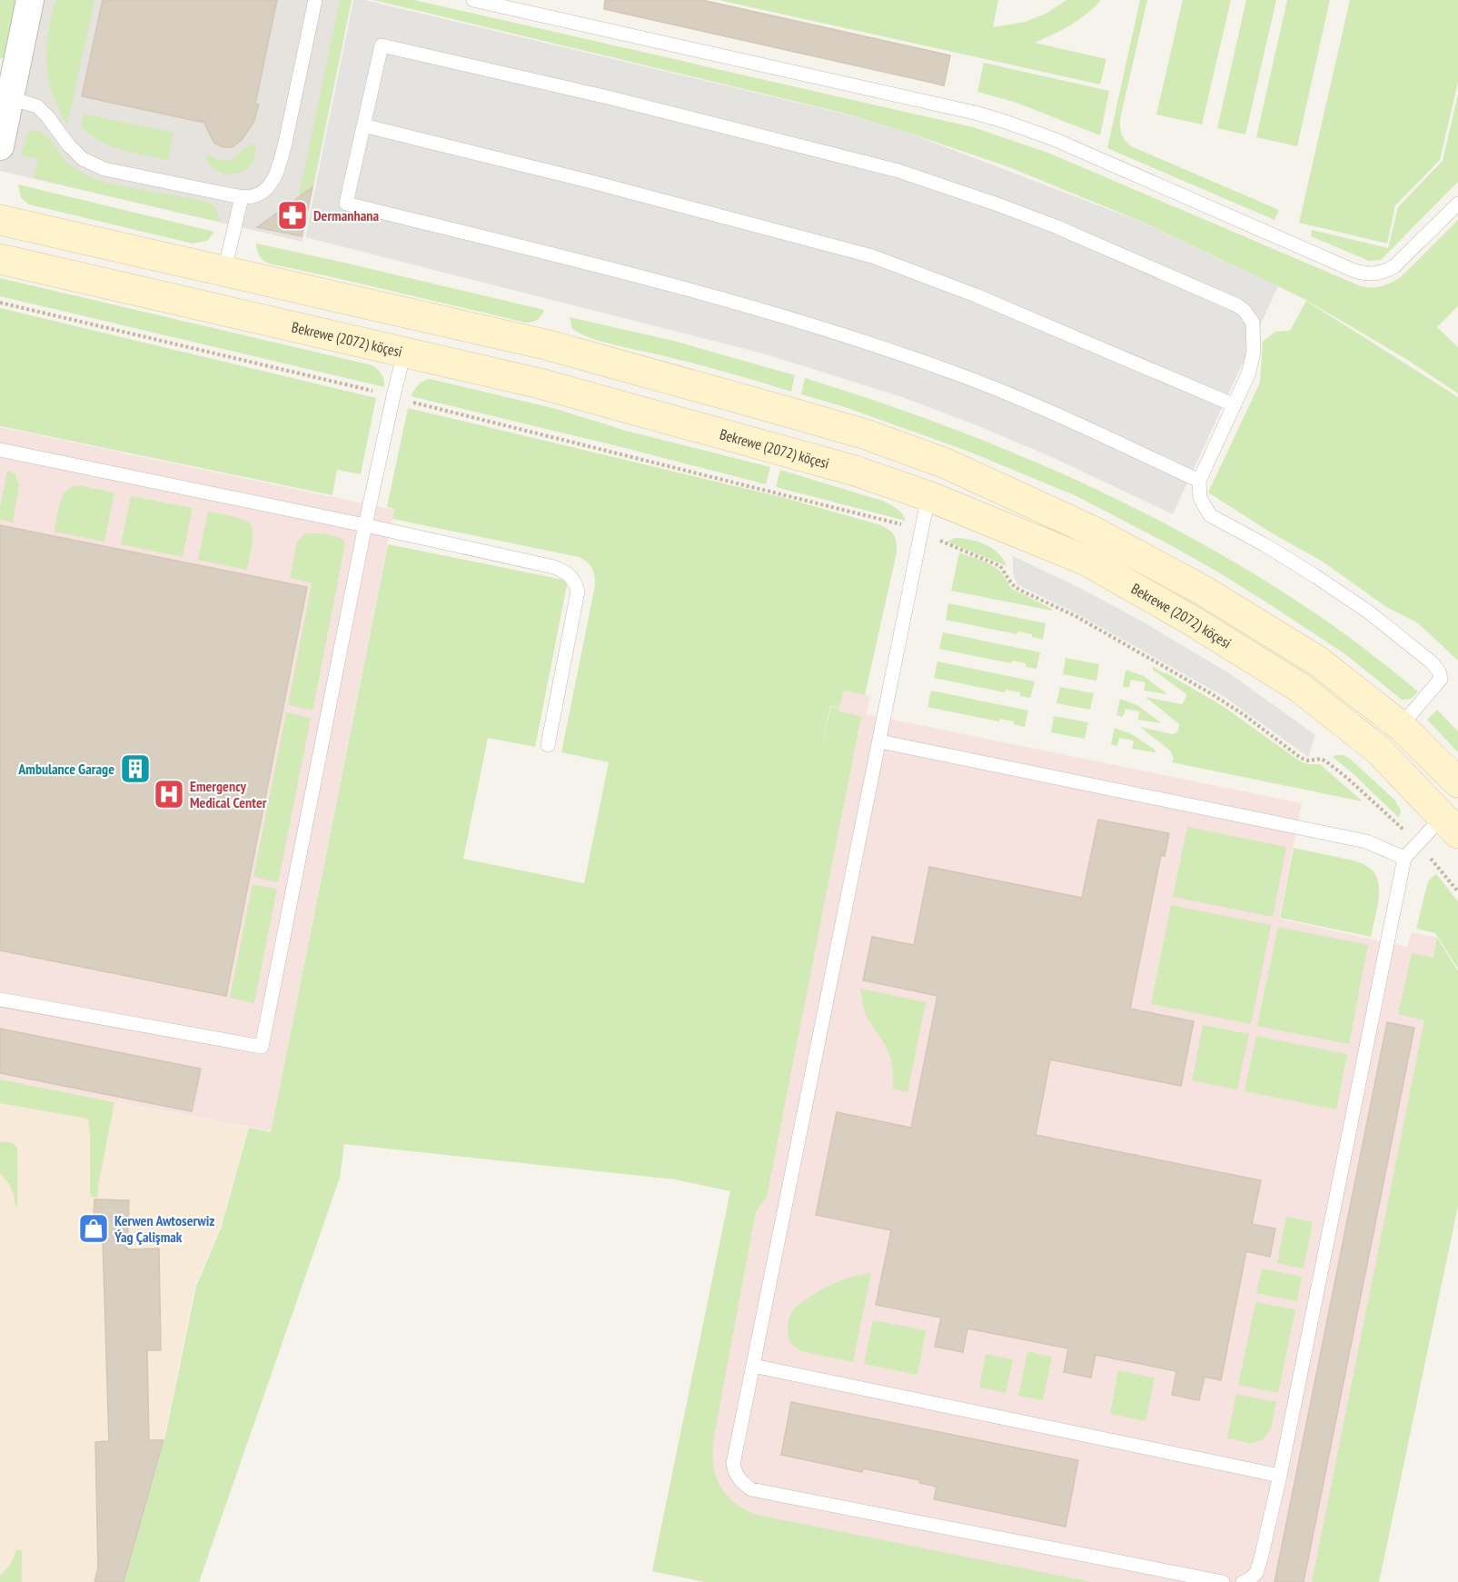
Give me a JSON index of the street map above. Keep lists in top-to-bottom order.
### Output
{
  "streets": {
    "main road": ["Bekrewe (2072) köçesi"]
  },
  "places": {
    "pharmacy": ["Dermanhana"],
    "building": ["Ambulance Garage"],
    "hospital": ["Emergency Medical Center"],
    "shop": ["Kerwen Awtoserwiz Ýag Çalişmak"]
  }
}
